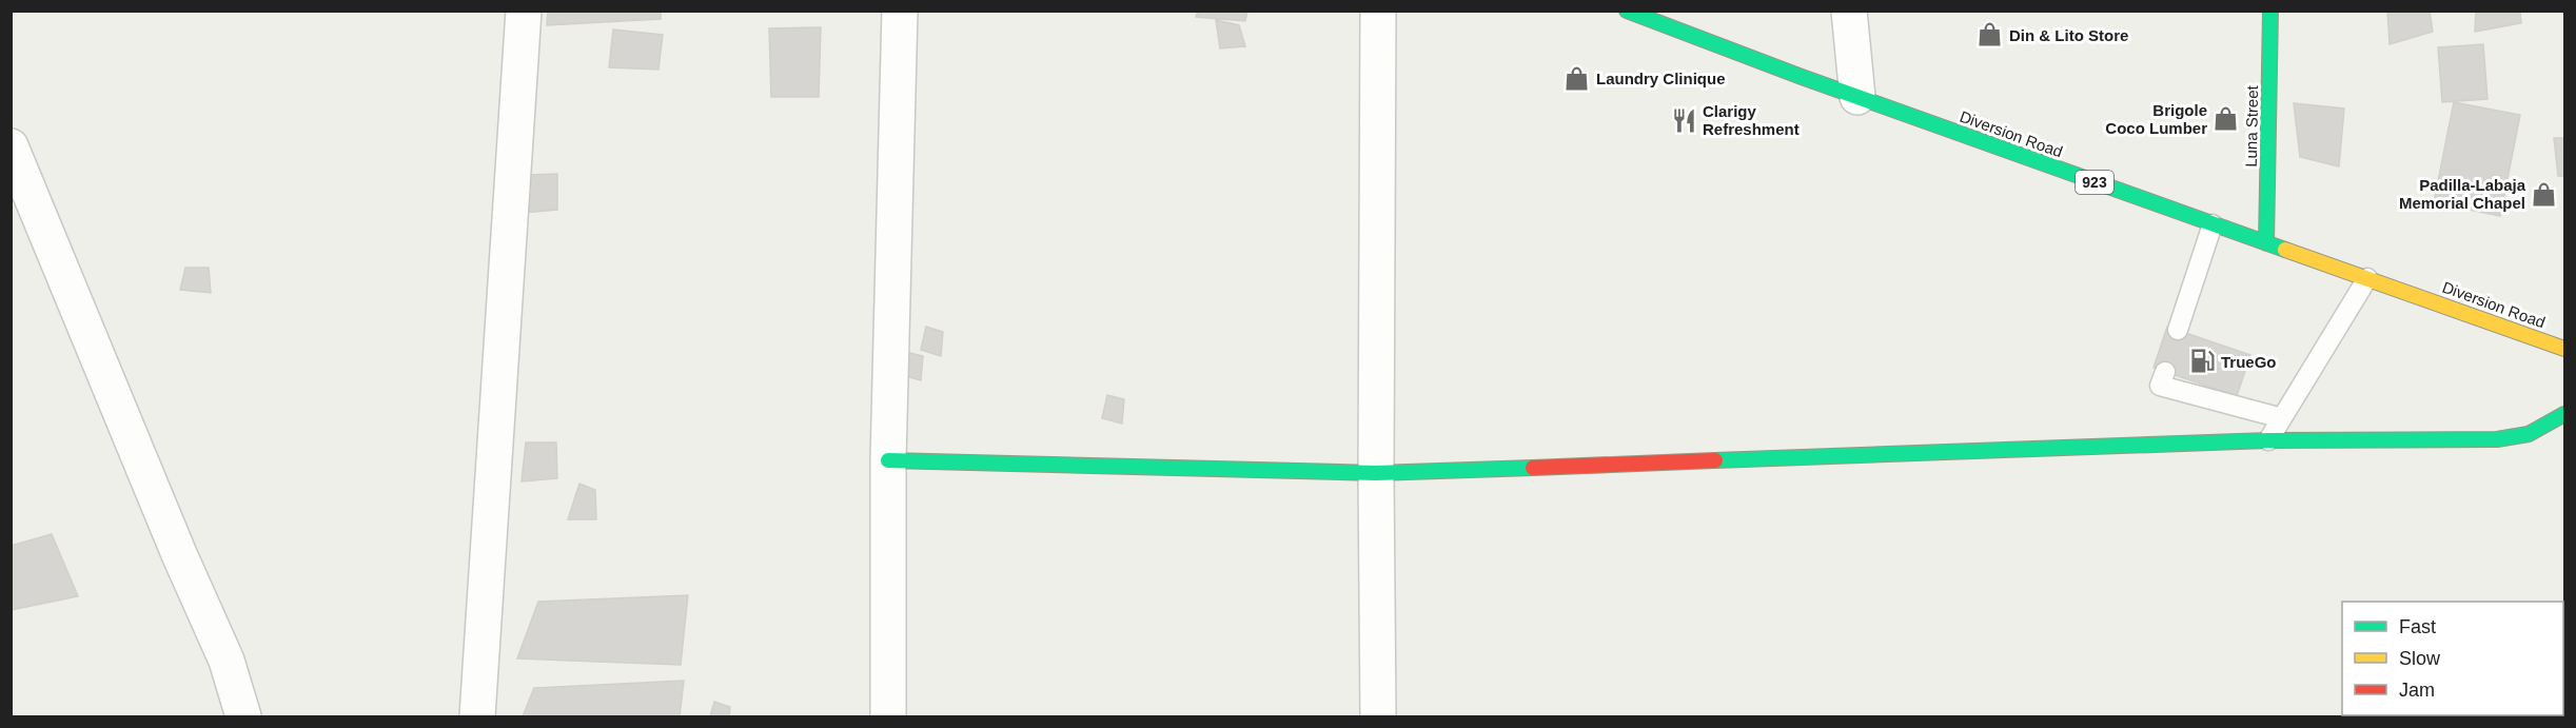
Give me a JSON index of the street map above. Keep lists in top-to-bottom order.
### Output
{
  "streets": {
    "main road": ["Luna Street", "Diversion Road", "923"]
  },
  "crossings": [
    ["Luna Street", "Diversion Road"]
  ],
  "places": {
    "shop": [
      "Din & Lito Store",
      "Laundry Clinique",
      "Brigole Coco Lumber",
      "Padilla-Labaja Memorial Chapel"
    ],
    "restaurant": ["Clarigy Refreshment"],
    "fuel station": ["TrueGo"]
  },
  "legend": ["Fast", "Slow", "Jam"]
}
